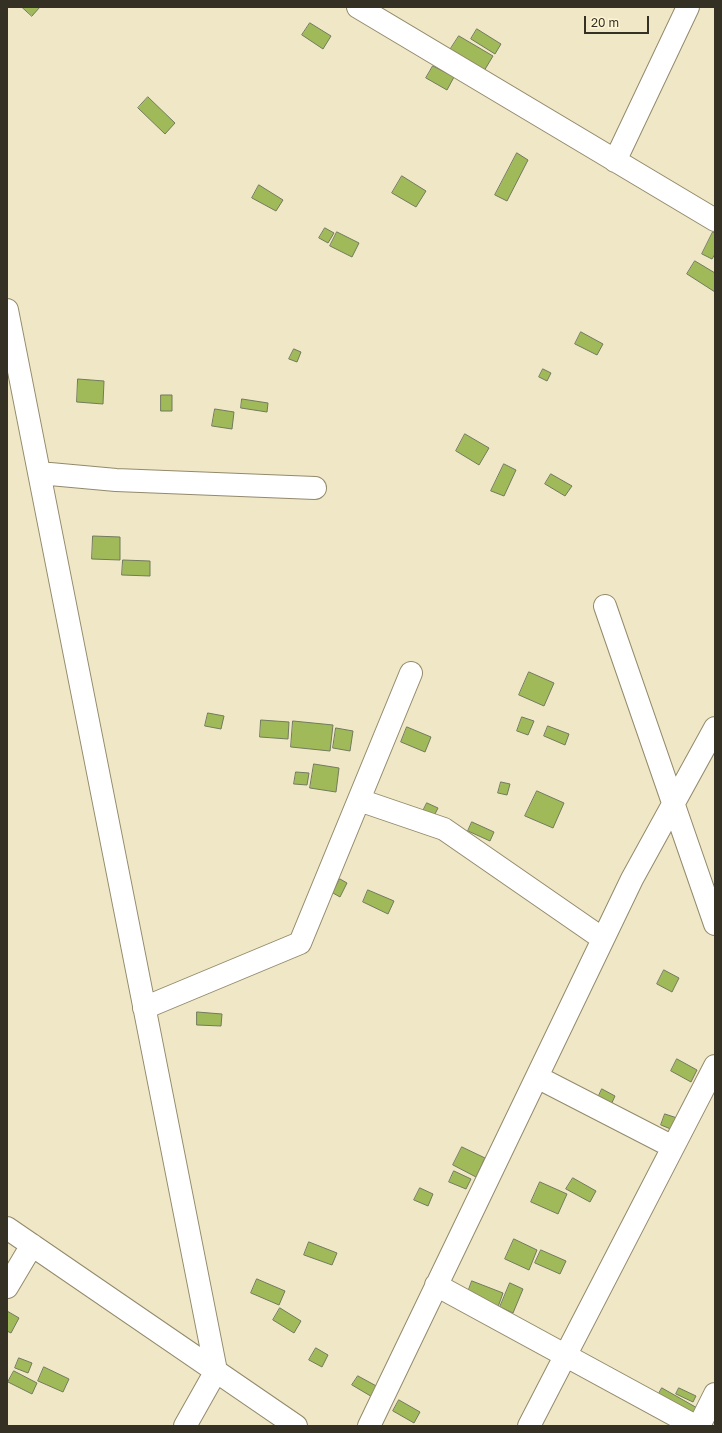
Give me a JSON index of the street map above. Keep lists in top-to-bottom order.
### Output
{
  "scale_bar": "20 m"
}
